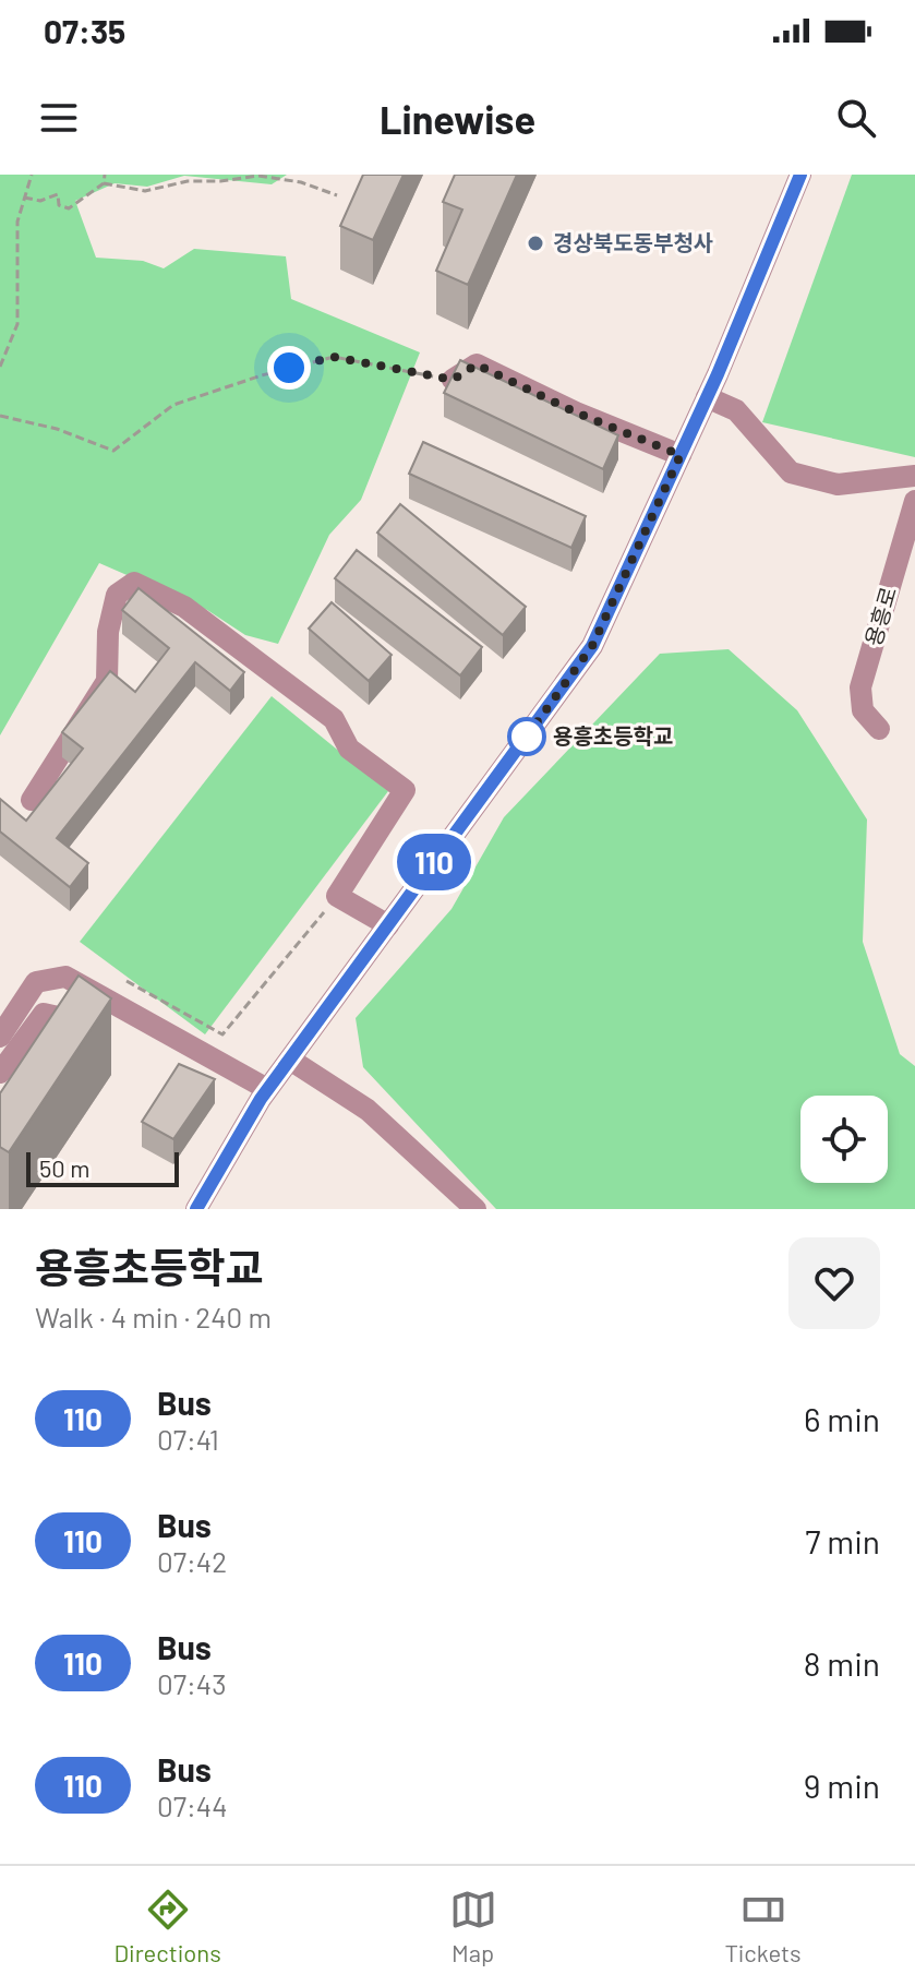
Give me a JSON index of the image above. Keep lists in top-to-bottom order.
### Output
{
  "streets": {
    "street": ["용흥로"]
  },
  "places": ["경상북도동부청사", "용흥초등학교"],
  "lines": ["bus line 110"],
  "scale_bar": "50 m",
  "page": {
    "status": "07:35",
    "header": "Linewise",
    "on_map": "110",
    "scale": "50 m",
    "heading": ["용흥초등학교", "Walk · 4 min · 240 m"],
    "list": [
      {
        "mark": "110",
        "name": "Bus",
        "note": "07:41",
        "value": "6 min"
      },
      {
        "mark": "110",
        "name": "Bus",
        "note": "07:42",
        "value": "7 min"
      },
      {
        "mark": "110",
        "name": "Bus",
        "note": "07:43",
        "value": "8 min"
      },
      {
        "mark": "110",
        "name": "Bus",
        "note": "07:44",
        "value": "9 min"
      }
    ],
    "tabs": ["Directions", "Map", "Tickets"]
  }
}
